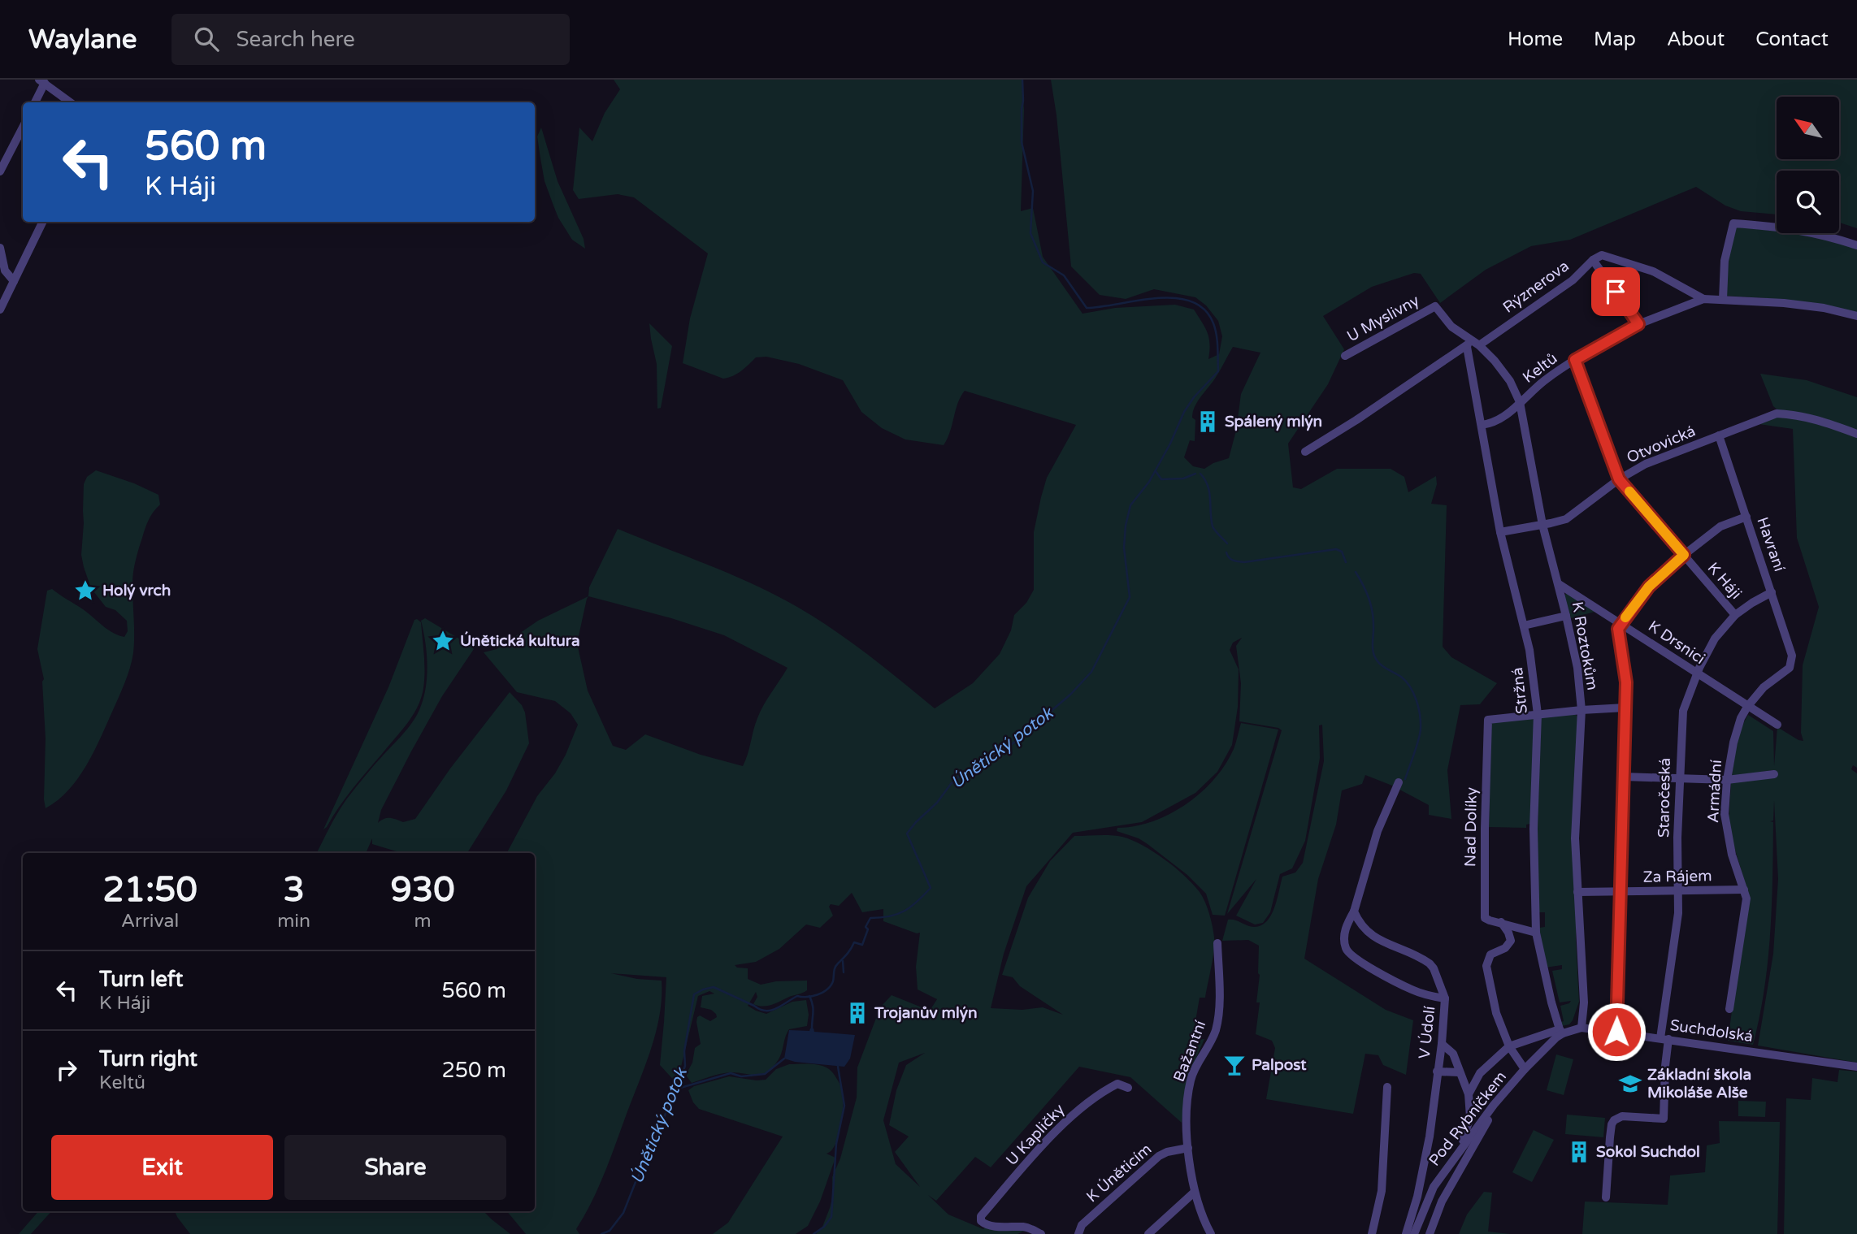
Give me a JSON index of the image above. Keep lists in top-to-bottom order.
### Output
{
  "streets": {
    "street": [
      "Rýznerova",
      "U Myslivny",
      "Keltů",
      "Otvovická",
      "Havraní",
      "K Háji",
      "K Drsnici",
      "K Roztokům",
      "Stržná",
      "Armádní",
      "Staročeská",
      "Nad Dolíky",
      "Za Rájem",
      "Suchdolská",
      "V Údolí",
      "Bažantní",
      "Pod Rybníčkem",
      "U Kapličky",
      "K Úněticím"
    ]
  },
  "crossings": [
    ["Rýznerova", "Keltů"],
    ["Rýznerova", "K Roztokům"],
    ["U Myslivny", "K Roztokům"],
    ["Keltů", "K Háji"],
    ["Keltů", "K Roztokům"],
    ["Keltů", "Stržná"],
    ["Otvovická", "Havraní"],
    ["Otvovická", "K Háji"],
    ["Otvovická", "K Roztokům"],
    ["Otvovická", "Stržná"],
    ["Havraní", "Armádní"],
    ["Havraní", "Staročeská"],
    ["K Háji", "Staročeská"],
    ["K Drsnici", "K Roztokům"],
    ["K Drsnici", "Armádní"],
    ["K Drsnici", "Staročeská"],
    ["K Roztokům", "Stržná"],
    ["K Roztokům", "Za Rájem"],
    ["K Roztokům", "Suchdolská"],
    ["Stržná", "Nad Dolíky"],
    ["Stržná", "Suchdolská"],
    ["Stržná", "Pod Rybníčkem"],
    ["Armádní", "Za Rájem"],
    ["Staročeská", "Za Rájem"],
    ["Staročeská", "Suchdolská"],
    ["Suchdolská", "Pod Rybníčkem"],
    ["Bažantní", "K Úněticím"]
  ],
  "water": ["Únětický potok"],
  "places": {
    "building": ["Spálený mlýn", "Trojanův mlýn", "Sokol Suchdol"],
    "place": ["Holý vrch", "Únětická kultura"],
    "bar": ["Palpost"],
    "school or university": ["Základní škola Mikoláše Alše"]
  },
  "north": "top left",
  "page": {
    "header": "Waylane",
    "search": "Search here",
    "nav": [
      "Home",
      "Map",
      "About",
      "Contact"
    ],
    "turn": ["560 m", "K Háji"],
    "eta": [
      "21:50",
      "Arrival",
      "3",
      "min",
      "930",
      "m"
    ],
    "list": [
      {
        "name": "Turn left",
        "note": "K Háji",
        "value": "560 m"
      },
      {
        "name": "Turn right",
        "note": "Keltů",
        "value": "250 m"
      }
    ],
    "buttons": ["Exit", "Share"]
  }
}
